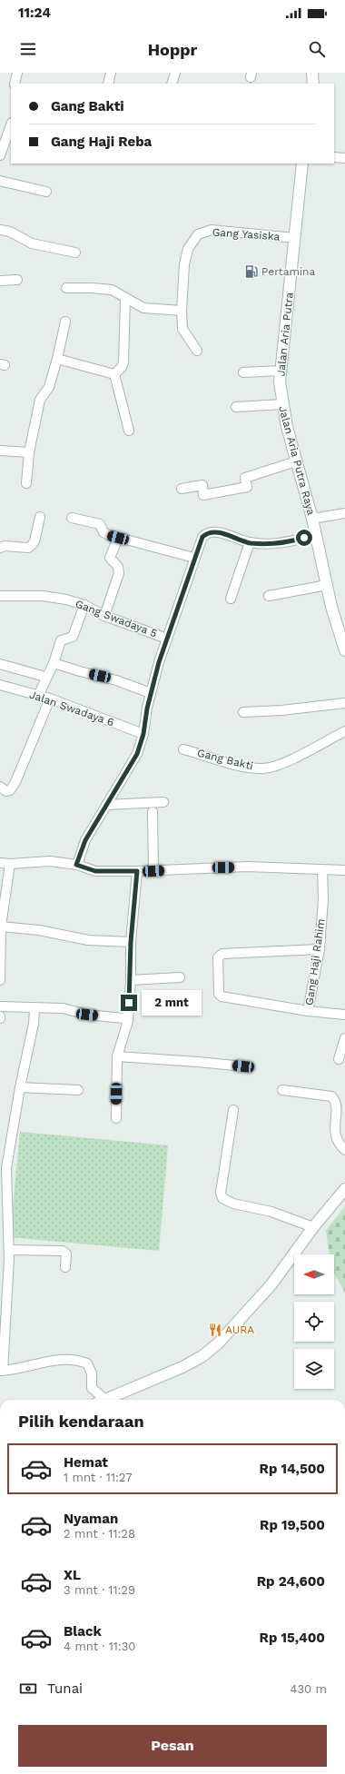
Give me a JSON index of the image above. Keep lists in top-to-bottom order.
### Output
{
  "streets": {
    "main road": ["Jalan Aria Putra", "Jalan Aria Putra Raya"],
    "street": [
      "Gang Yasiska",
      "Gang Swadaya 5",
      "Jalan Swadaya 6",
      "Gang Bakti",
      "Gang Haji Rahim"
    ]
  },
  "crossings": [
    ["Gang Yasiska", "Jalan Aria Putra"],
    ["Jalan Aria Putra", "Jalan Aria Putra Raya"]
  ],
  "places": {
    "fuel station": ["Pertamina"],
    "restaurant": ["AURA"]
  },
  "north": "left",
  "page": {
    "status": "11:24",
    "header": "Hoppr",
    "banner": ["Gang Bakti", "Gang Haji Reba"],
    "bubble": "2 mnt",
    "heading": "Pilih kendaraan",
    "list": [
      {
        "name": "Hemat",
        "note": "1 mnt · 11:27",
        "value": "Rp 14,500"
      },
      {
        "name": "Nyaman",
        "note": "2 mnt · 11:28",
        "value": "Rp 19,500"
      },
      {
        "name": "XL",
        "note": "3 mnt · 11:29",
        "value": "Rp 24,600"
      },
      {
        "name": "Black",
        "note": "4 mnt · 11:30",
        "value": "Rp 15,400"
      }
    ],
    "pay": ["Tunai", "430 m"],
    "buttons": "Pesan"
  }
}
